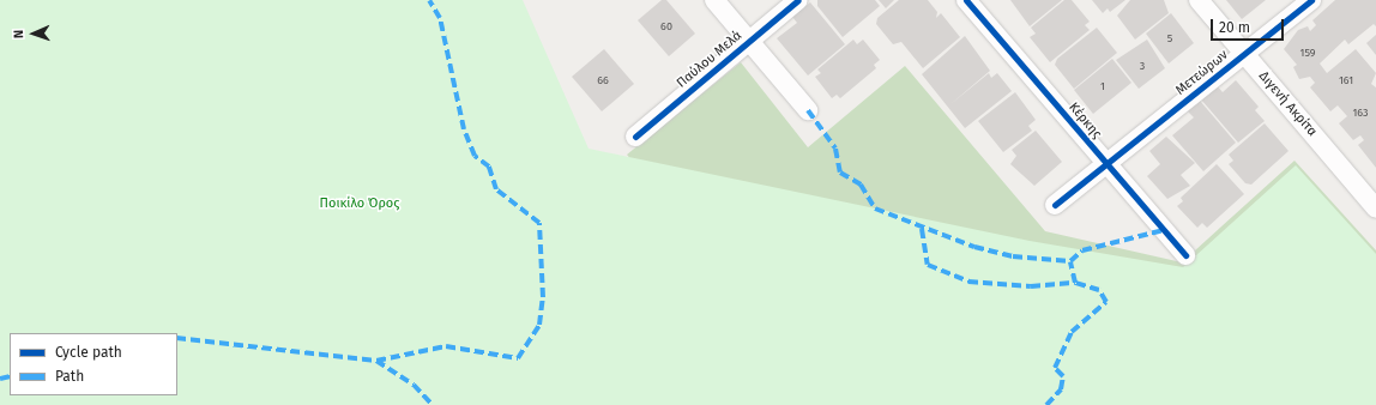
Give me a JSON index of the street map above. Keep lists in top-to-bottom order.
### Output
{
  "streets": {
    "street": [
      "Παύλου Μελά",
      "Μετεώρων",
      "Διγενή Ακρίτα",
      "Κέρκης"
    ]
  },
  "crossings": [
    ["Μετεώρων", "Διγενή Ακρίτα"],
    ["Μετεώρων", "Κέρκης"]
  ],
  "parks": ["Ποικίλο Όρος"],
  "house_numbers": [
    "60",
    "5",
    "159",
    "3",
    "66",
    "161",
    "1",
    "163"
  ],
  "legend": ["Cycle path", "Path"],
  "scale_bar": "20 m",
  "north": "left"
}
